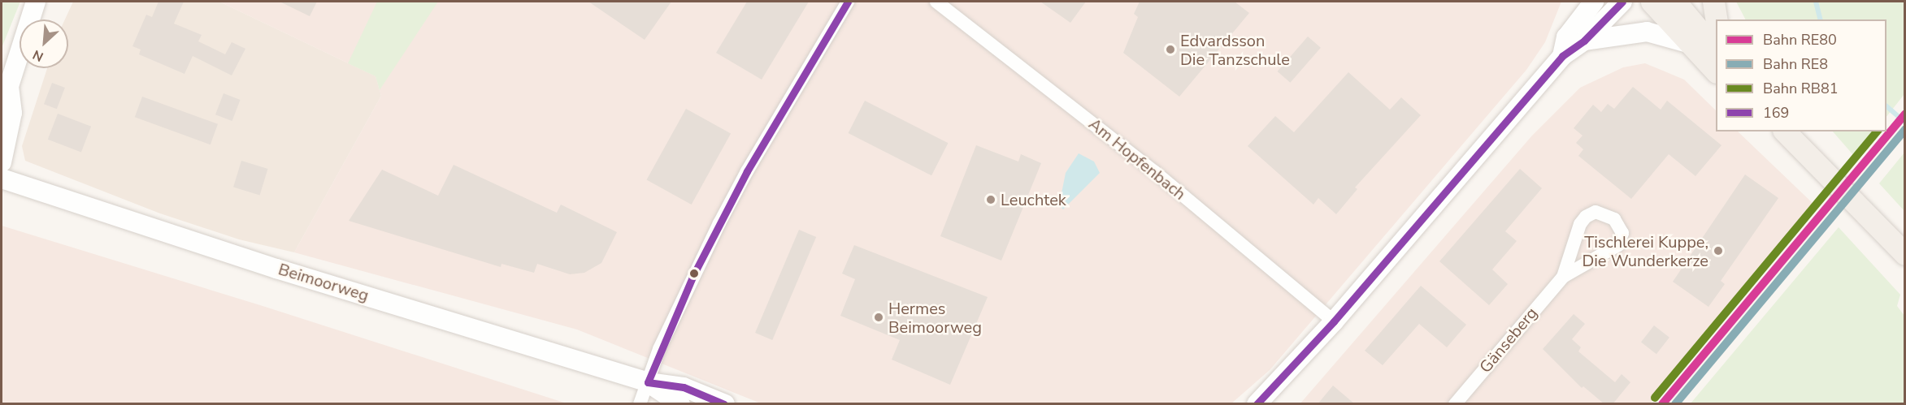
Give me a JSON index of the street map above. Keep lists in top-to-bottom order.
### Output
{
  "streets": {
    "main road": ["Beimoorweg"],
    "street": ["Am Hopfenbach", "Gänseberg"]
  },
  "places": [
    "Edvardsson Die Tanzschule",
    "Leuchtek",
    "Tischlerei Kuppe, Die Wunderkerze",
    "Hermes Beimoorweg"
  ],
  "lines": [
    "transit line 169",
    "rail line RE80",
    "rail line RE8",
    "rail line RB81"
  ],
  "legend": [
    "Bahn RE80",
    "Bahn RE8",
    "Bahn RB81",
    "169"
  ],
  "north": "bottom left"
}
